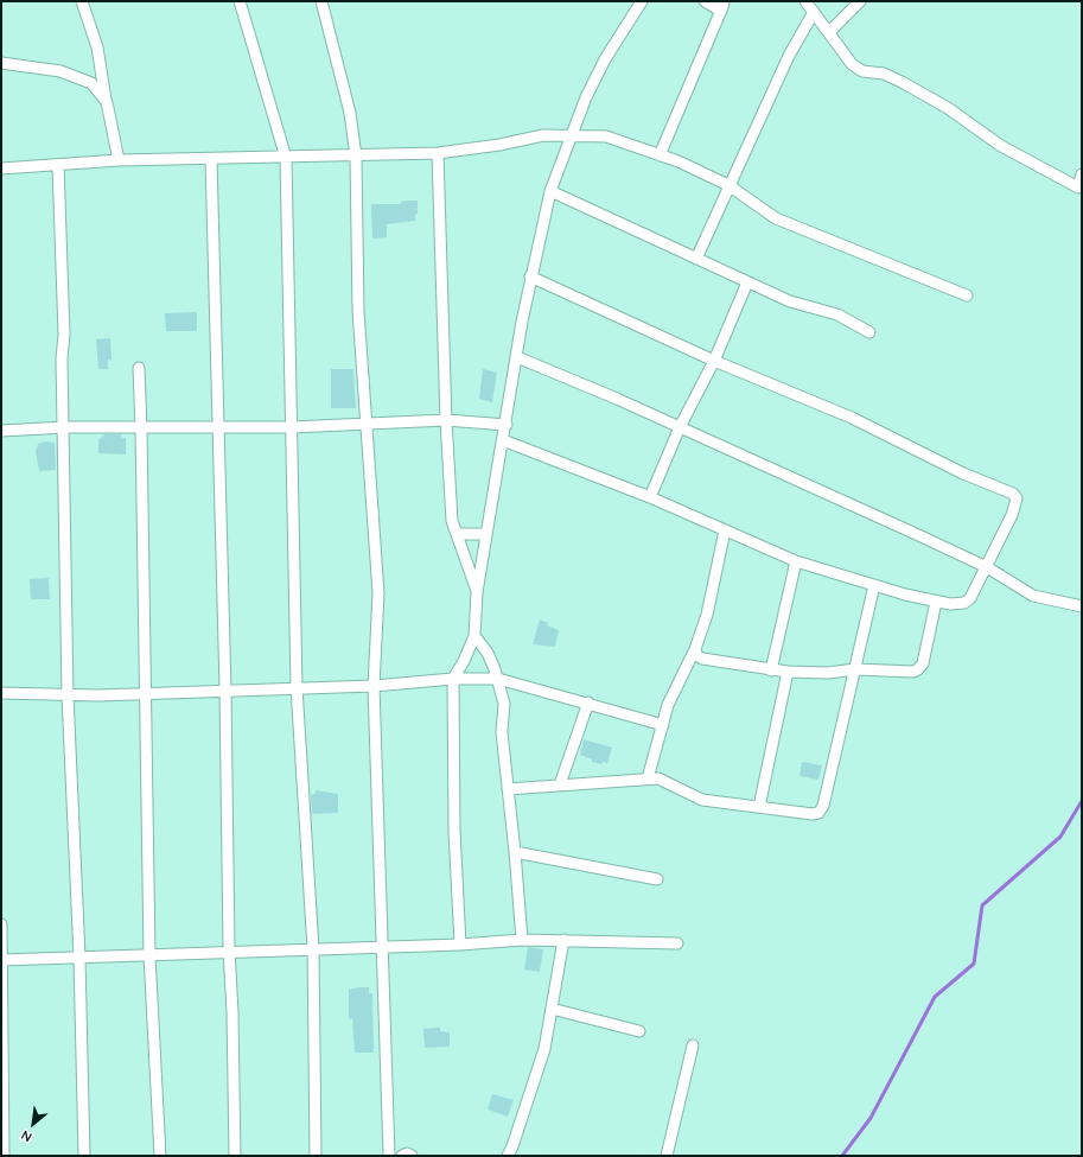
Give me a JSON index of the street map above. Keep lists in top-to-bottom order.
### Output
{
  "north": "bottom left"
}
